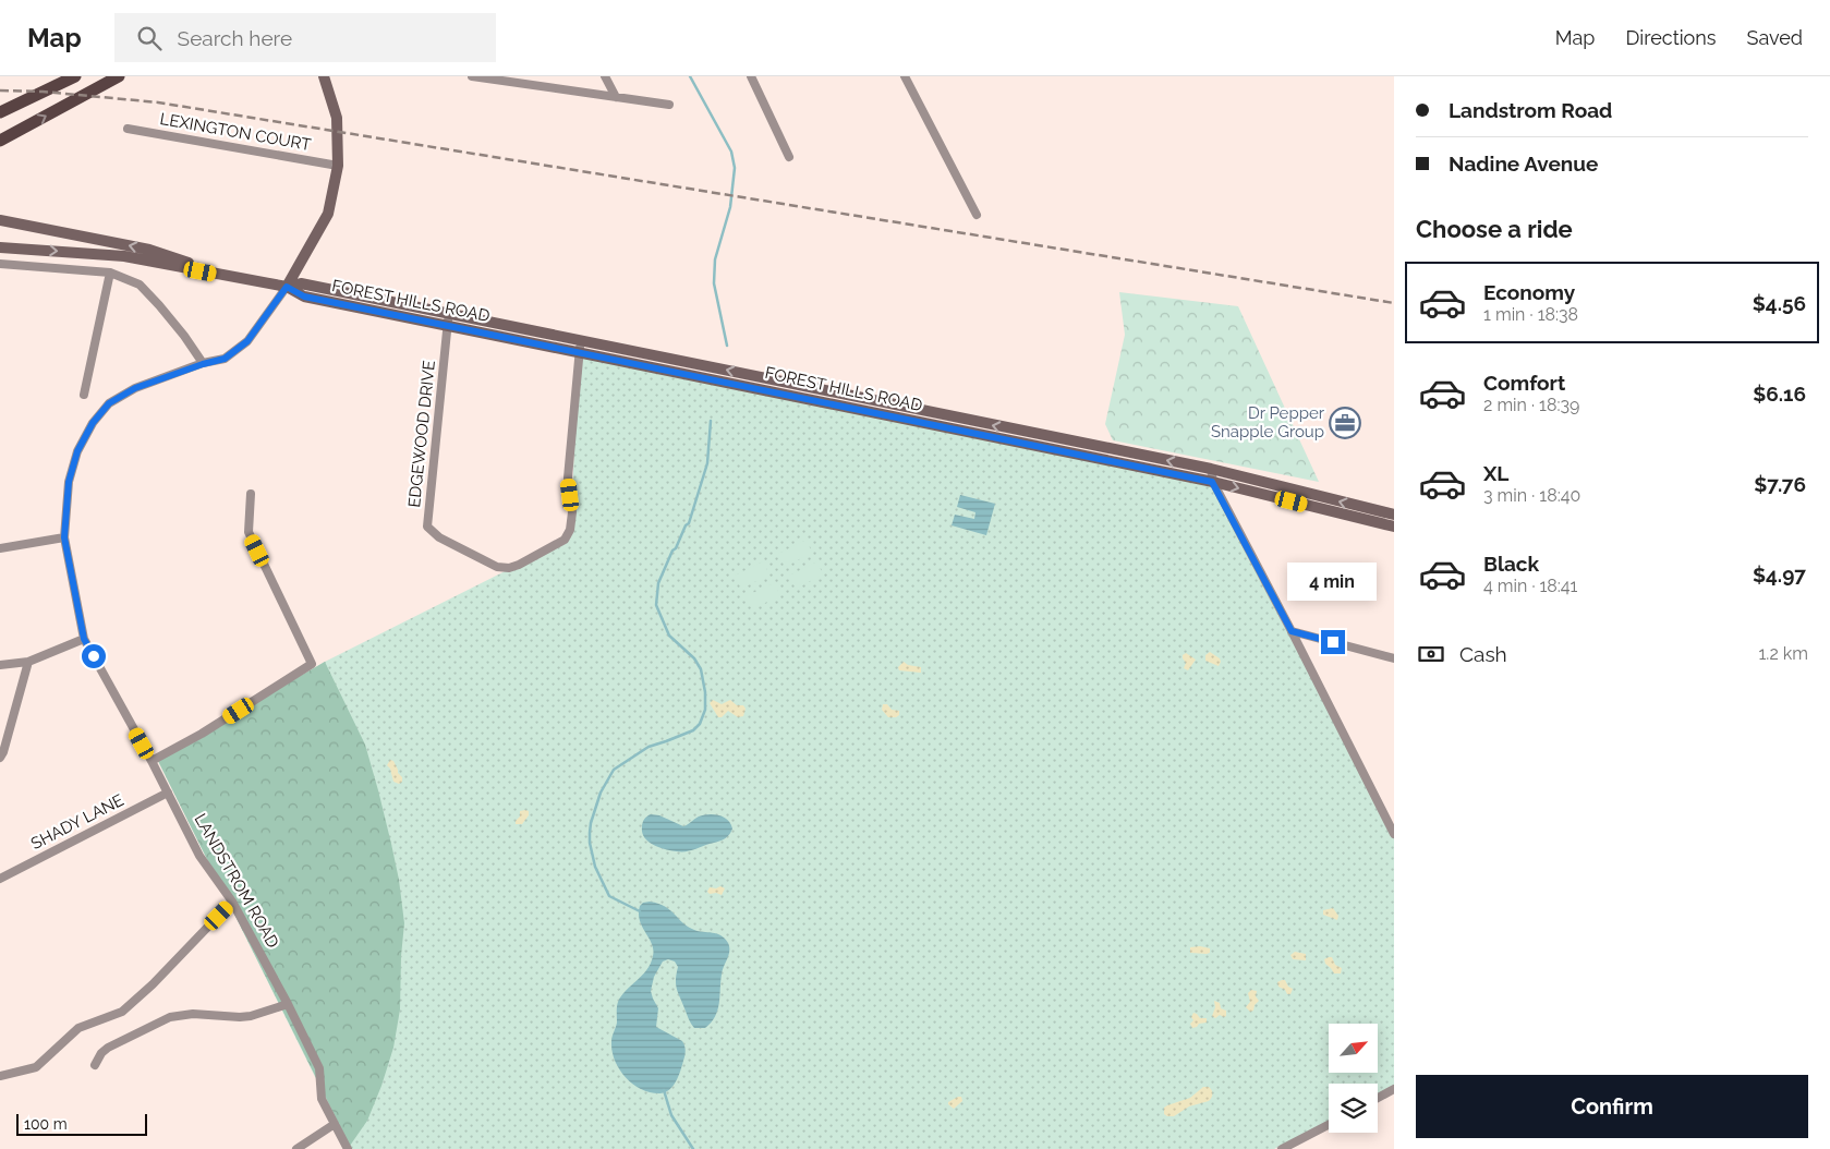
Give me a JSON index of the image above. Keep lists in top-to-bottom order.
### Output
{
  "streets": {
    "street": [
      "LEXINGTON COURT",
      "FOREST HILLS ROAD",
      "EDGEWOOD DRIVE",
      "SHADY LANE",
      "LANDSTROM ROAD"
    ]
  },
  "crossings": [
    ["LEXINGTON COURT", "LANDSTROM ROAD"],
    ["FOREST HILLS ROAD", "EDGEWOOD DRIVE"],
    ["FOREST HILLS ROAD", "LANDSTROM ROAD"],
    ["SHADY LANE", "LANDSTROM ROAD"]
  ],
  "places": {
    "office": ["Dr Pepper Snapple Group"]
  },
  "scale_bar": "100 m",
  "north": "top right",
  "page": {
    "header": "Map",
    "search": "Search here",
    "nav": ["Map", "Directions", "Saved"],
    "banner": ["Landstrom Road", "Nadine Avenue"],
    "heading": "Choose a ride",
    "list": [
      {
        "name": "Economy",
        "note": "1 min · 18:38",
        "value": "$4.56"
      },
      {
        "name": "Comfort",
        "note": "2 min · 18:39",
        "value": "$6.16"
      },
      {
        "name": "XL",
        "note": "3 min · 18:40",
        "value": "$7.76"
      },
      {
        "name": "Black",
        "note": "4 min · 18:41",
        "value": "$4.97"
      }
    ],
    "bubble": "4 min",
    "pay": ["Cash", "1.2 km"],
    "buttons": "Confirm",
    "scale": "100 m"
  }
}
